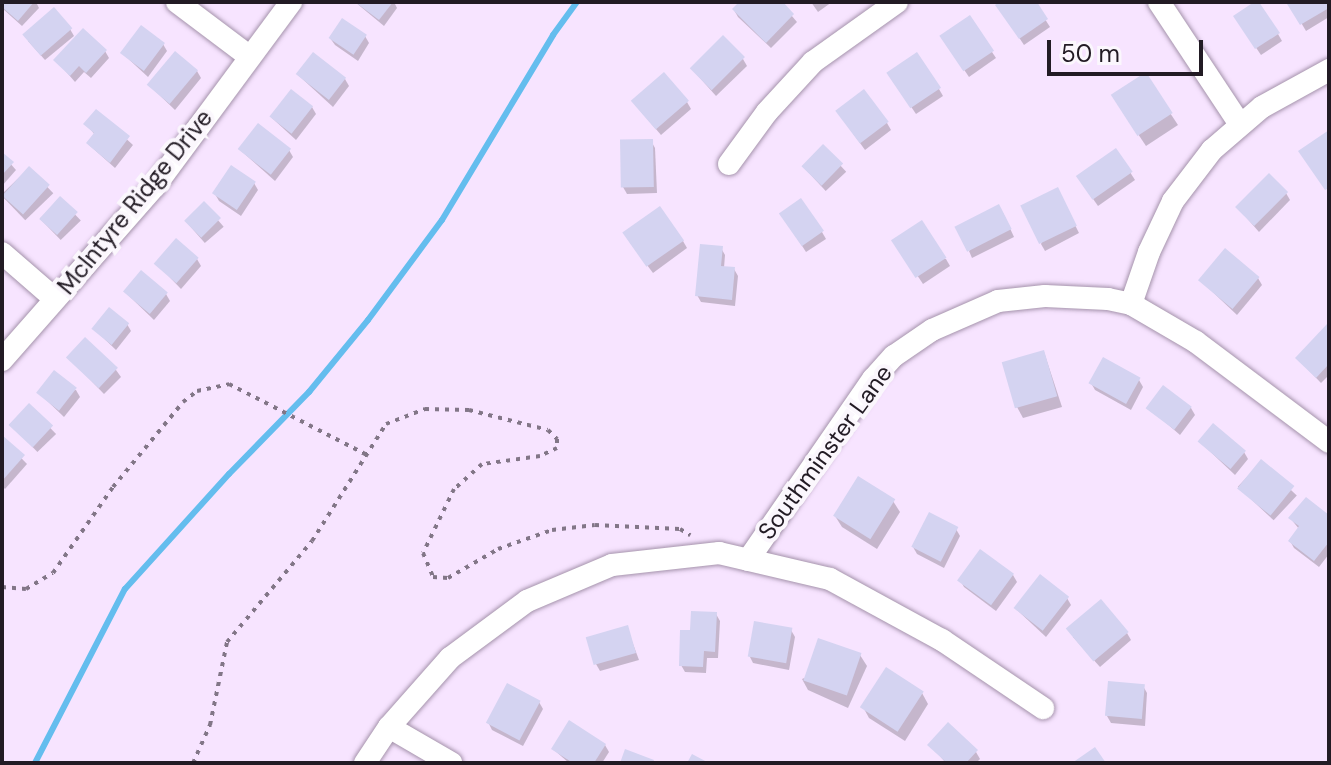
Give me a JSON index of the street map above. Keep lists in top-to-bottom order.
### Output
{
  "streets": {
    "street": ["McIntyre Ridge Drive", "Southminster Lane"]
  },
  "scale_bar": "50 m"
}
